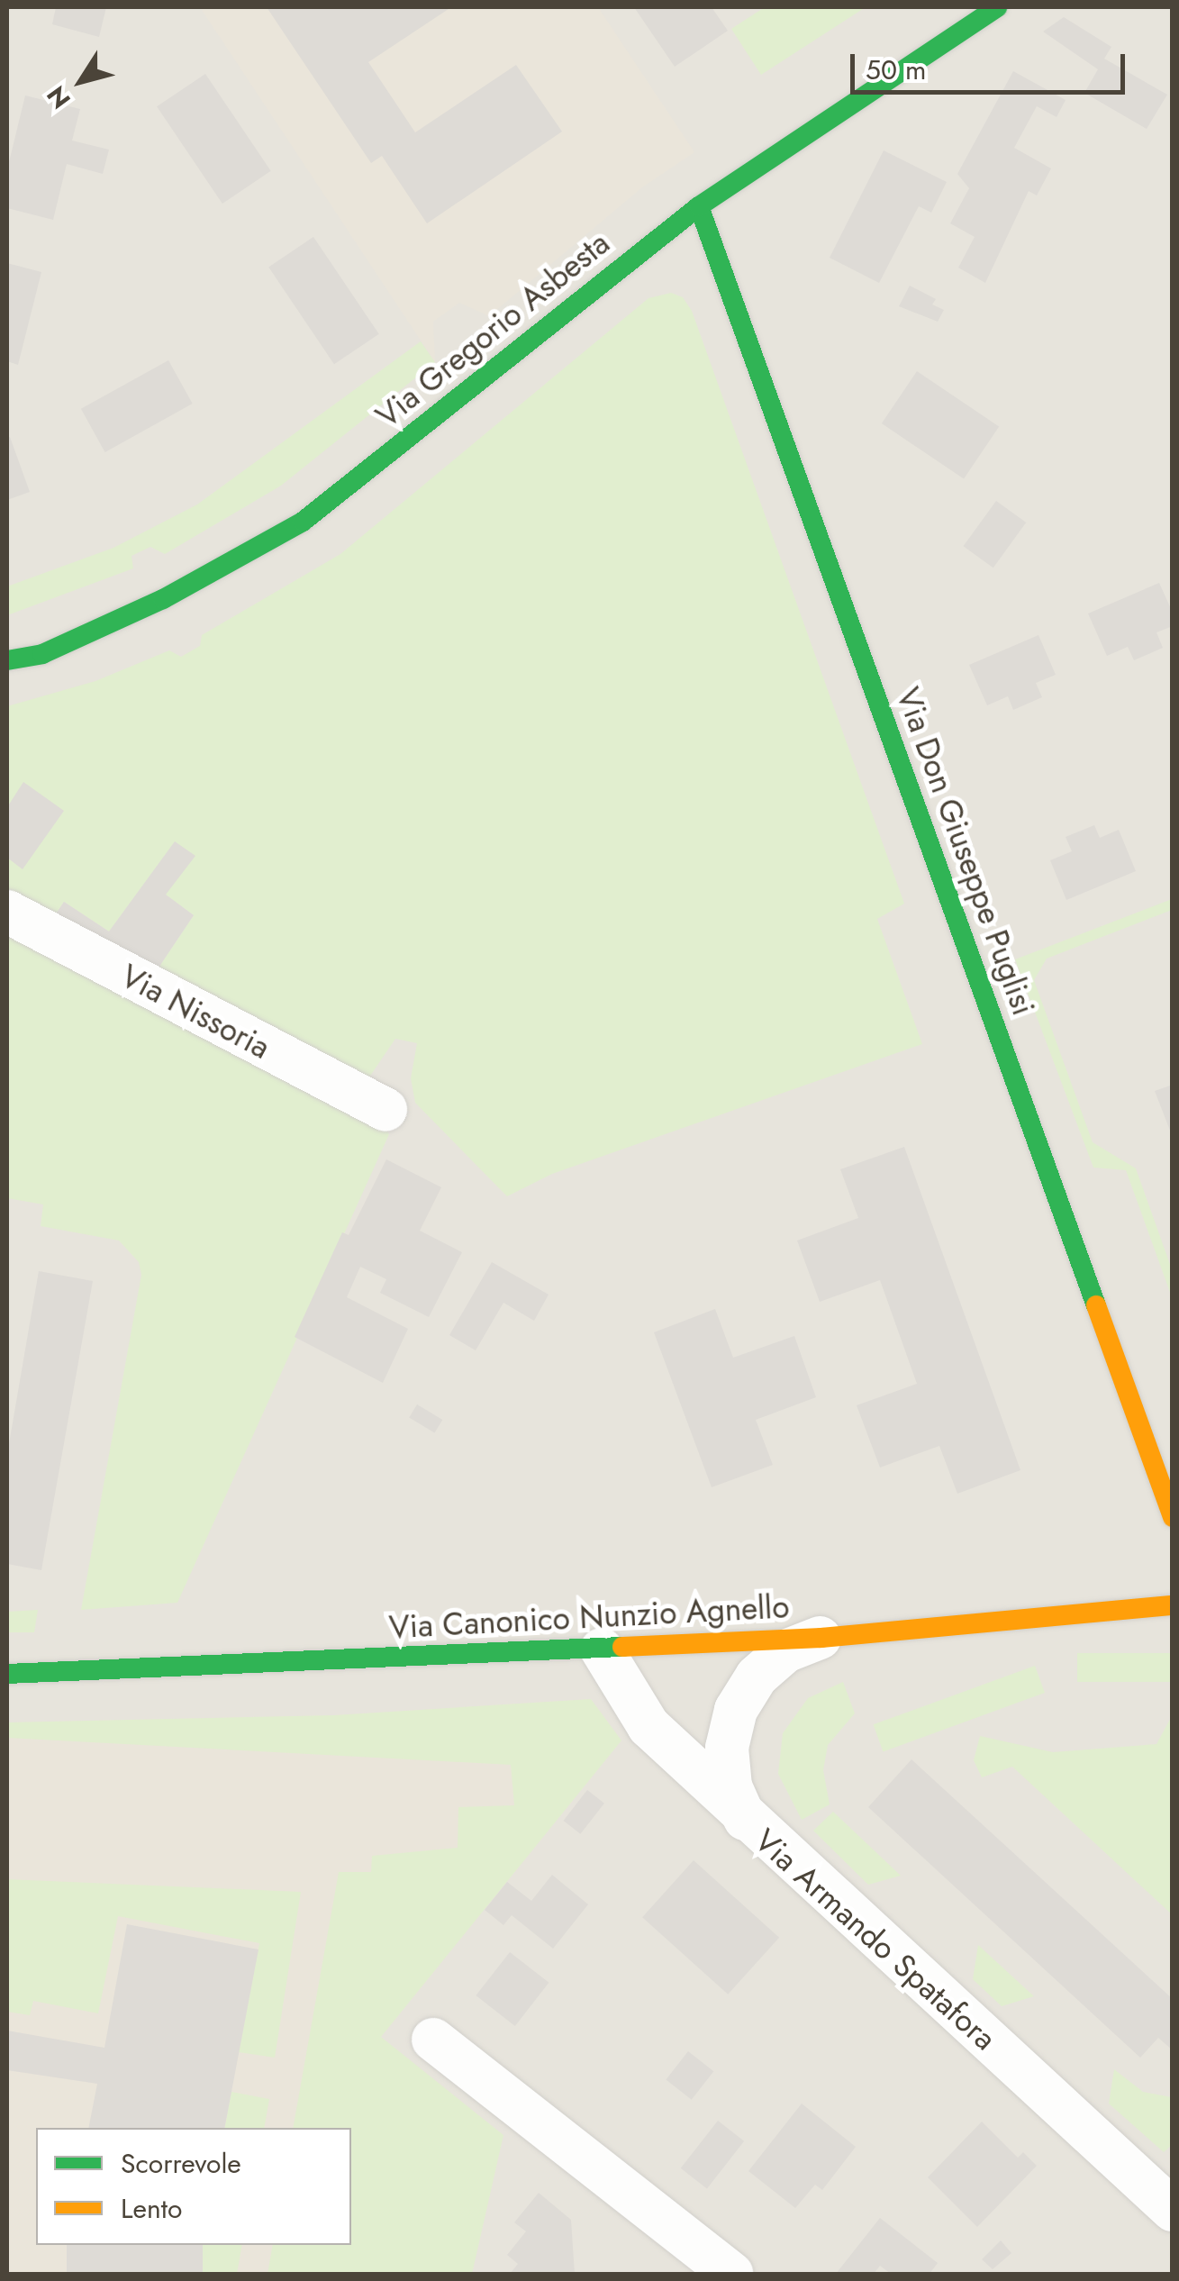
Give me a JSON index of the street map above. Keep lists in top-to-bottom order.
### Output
{
  "streets": {
    "street": [
      "Via Gregorio Asbesta",
      "Via Don Giuseppe Puglisi",
      "Via Nissoria",
      "Via Canonico Nunzio Agnello",
      "Via Armando Spatafora"
    ]
  },
  "crossings": [
    ["Via Gregorio Asbesta", "Via Don Giuseppe Puglisi"],
    ["Via Canonico Nunzio Agnello", "Via Armando Spatafora"]
  ],
  "legend": ["Scorrevole", "Lento"],
  "scale_bar": "50 m",
  "north": "bottom left"
}
